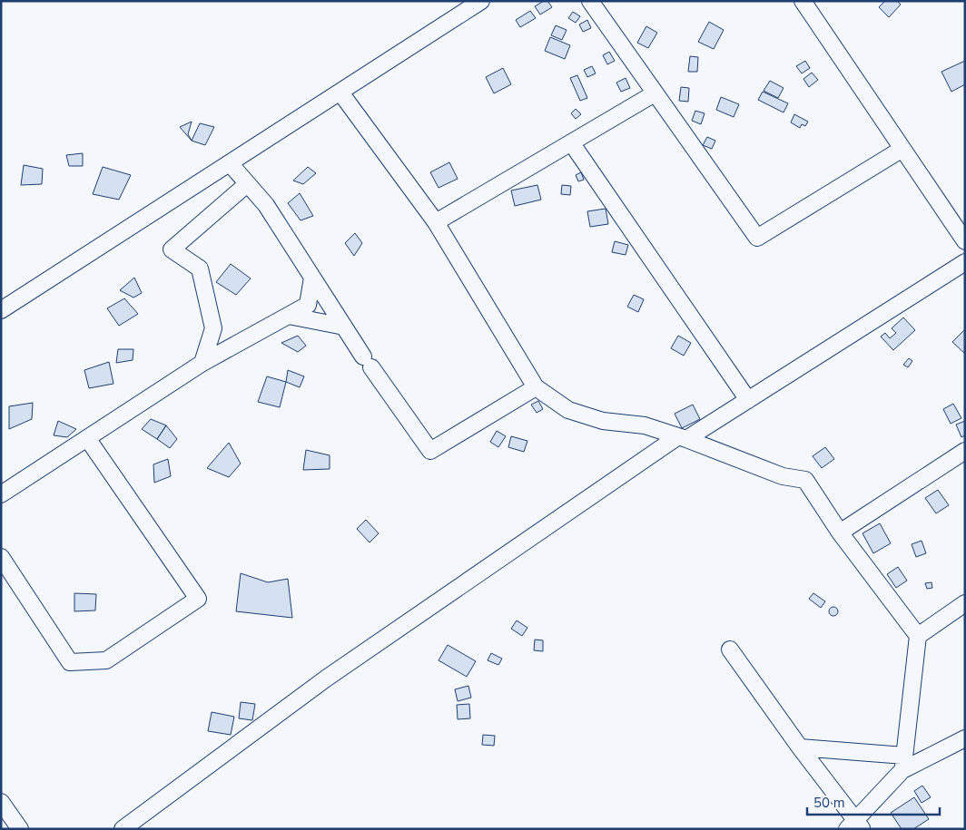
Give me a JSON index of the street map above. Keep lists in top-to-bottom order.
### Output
{
  "scale_bar": "50 m"
}
